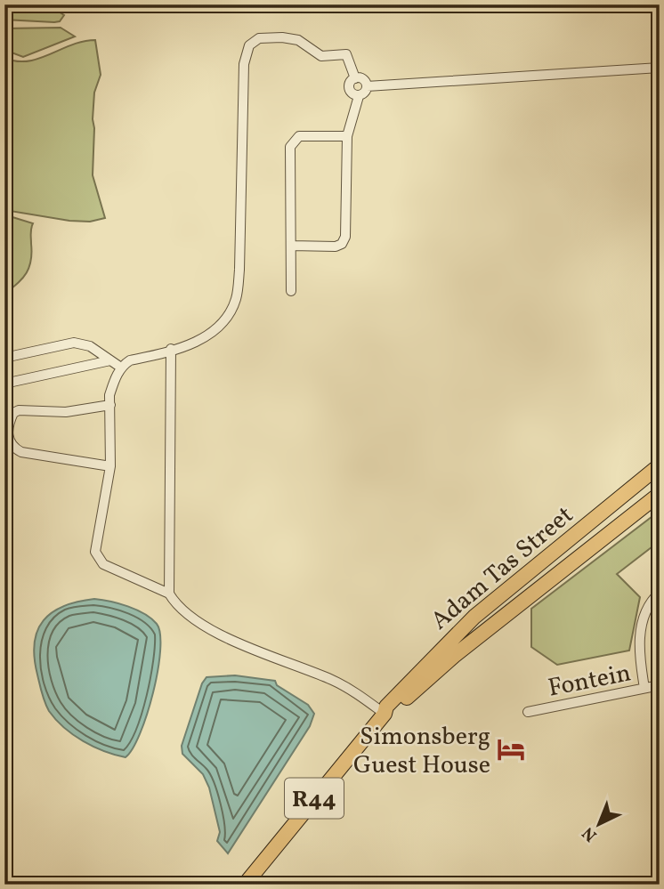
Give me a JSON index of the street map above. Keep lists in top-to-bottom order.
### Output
{
  "streets": {
    "main road": ["Adam Tas Street", "R44"],
    "street": ["Fontein"]
  },
  "places": {
    "hotel": ["Simonsberg Guest House"]
  },
  "north": "bottom left"
}
